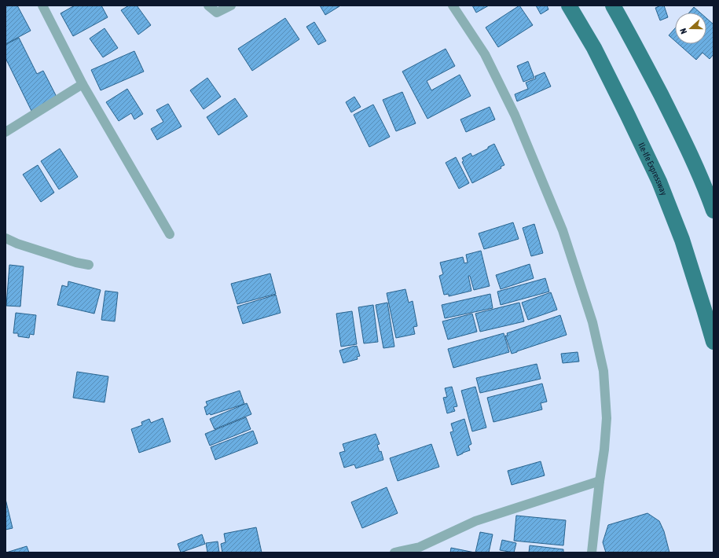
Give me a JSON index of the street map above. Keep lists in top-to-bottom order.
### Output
{
  "streets": {
    "main road": ["Ile-Ife Expressway"]
  },
  "north": "left"
}
